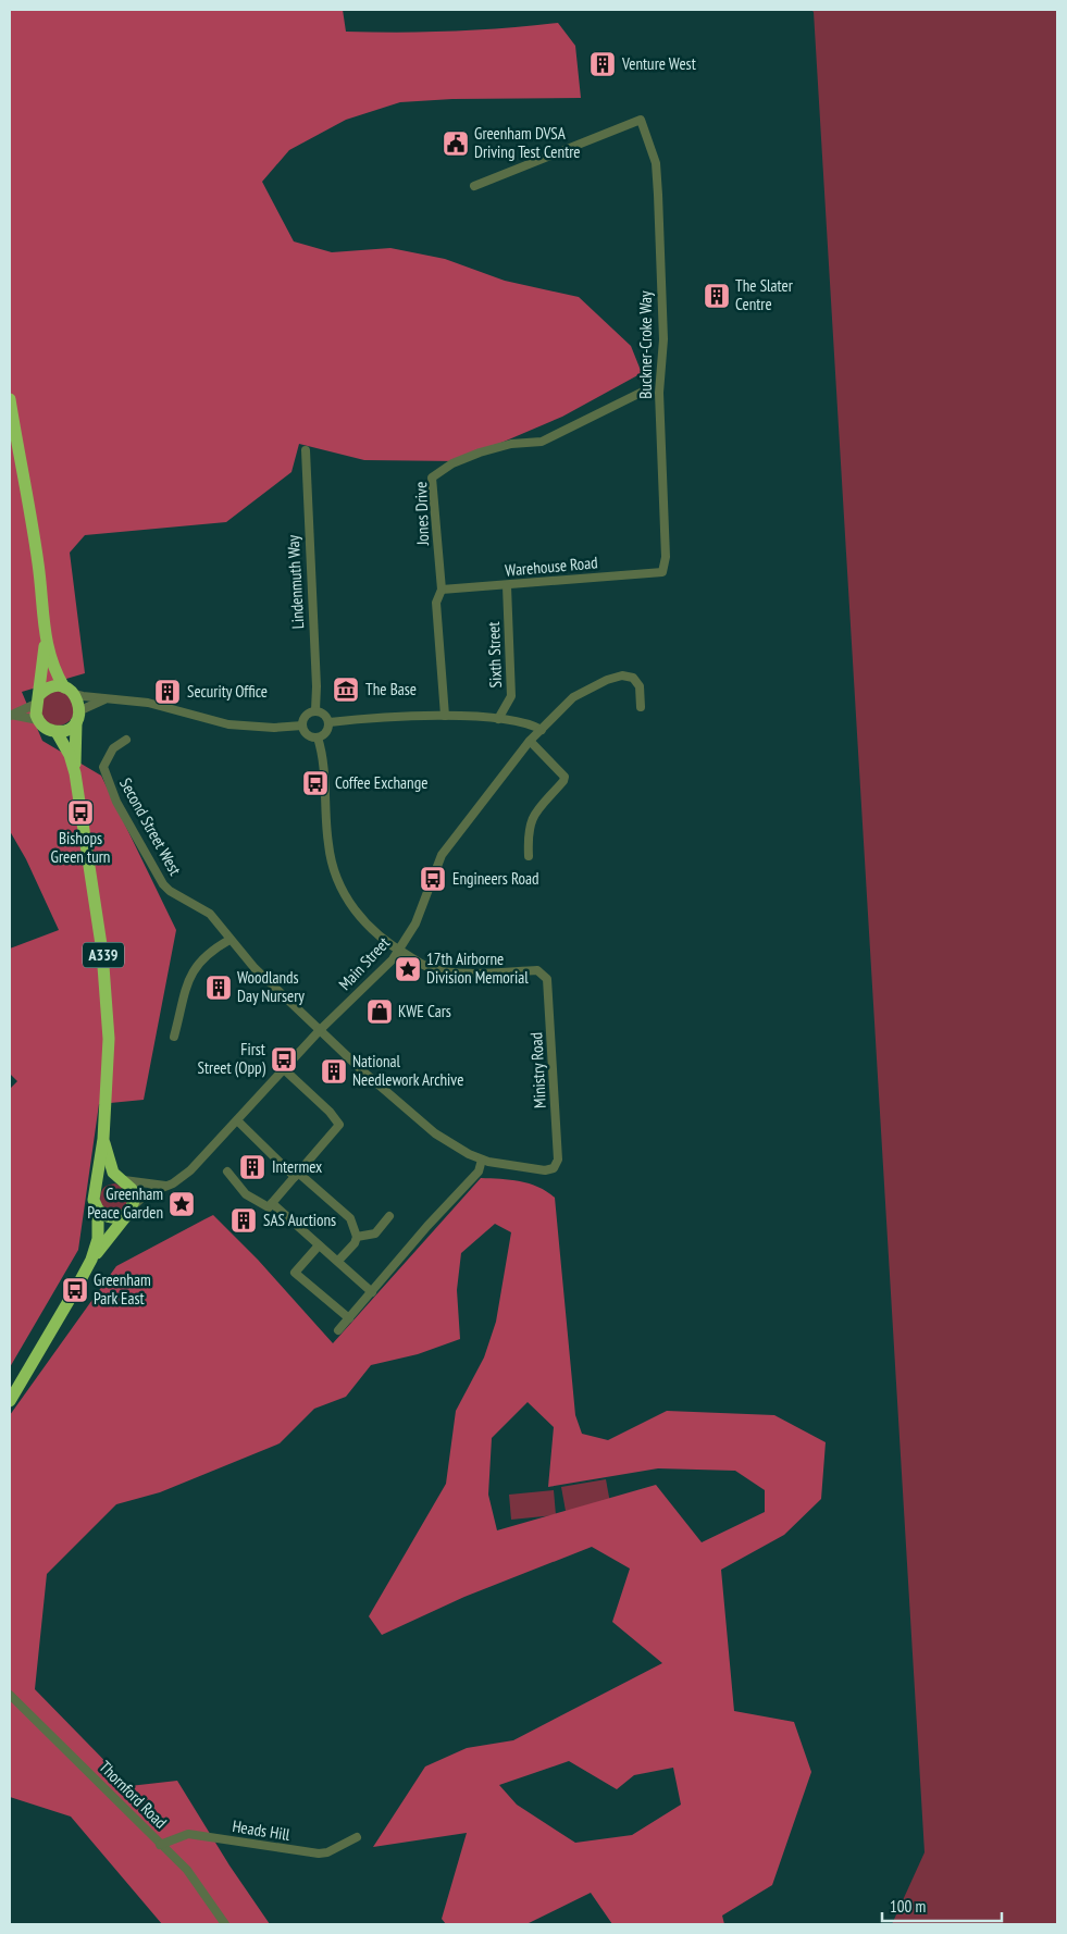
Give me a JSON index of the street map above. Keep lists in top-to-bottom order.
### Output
{
  "streets": {
    "highway": ["A339"],
    "street": [
      "Buckner-Croke Way",
      "Jones Drive",
      "Warehouse Road",
      "Lindenmuth Way",
      "Sixth Street",
      "Second Street West",
      "Main Street",
      "Ministry Road",
      "Thornford Road",
      "Heads Hill"
    ]
  },
  "crossings": [
    ["Buckner-Croke Way", "Warehouse Road"],
    ["Jones Drive", "Warehouse Road"],
    ["Warehouse Road", "Sixth Street"],
    ["Second Street West", "Main Street"],
    ["Second Street West", "Ministry Road"],
    ["A339", "Main Street"],
    ["Main Street", "Ministry Road"],
    ["Thornford Road", "Heads Hill"]
  ],
  "places": {
    "building": [
      "Venture West",
      "The Slater Centre",
      "Security Office",
      "Woodlands Day Nursery",
      "National Needlework Archive",
      "Intermex",
      "SAS Auctions"
    ],
    "public building": ["Greenham DVSA Driving Test Centre"],
    "museum": ["The Base"],
    "bus stop": [
      "Coffee Exchange",
      "Bishops Green turn",
      "Engineers Road",
      "First Street (Opp)",
      "Greenham Park East"
    ],
    "place": ["17th Airborne Division Memorial", "Greenham Peace Garden"],
    "shop": ["KWE Cars"]
  },
  "scale_bar": "100 m"
}
